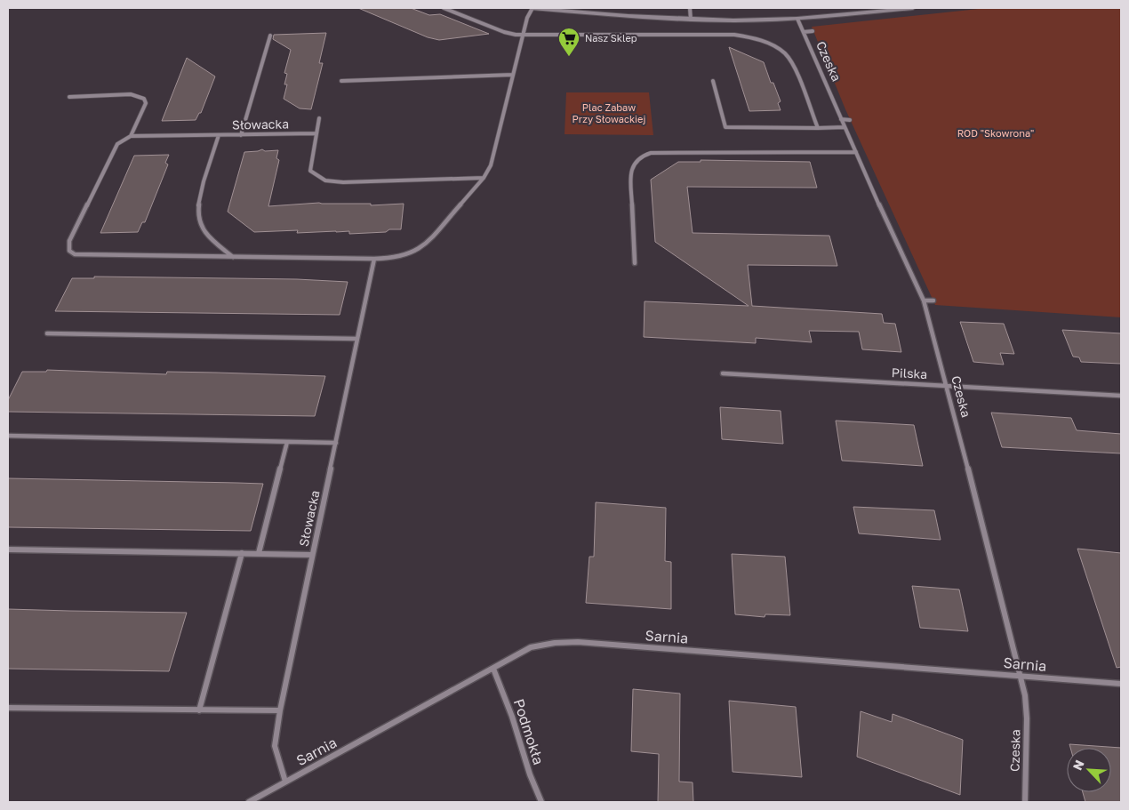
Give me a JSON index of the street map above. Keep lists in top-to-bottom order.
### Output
{
  "streets": {
    "street": [
      "Czeska",
      "Słowacka",
      "Pilska",
      "Sarnia",
      "Podmokła"
    ]
  },
  "crossings": [
    ["Czeska", "Pilska"],
    ["Czeska", "Sarnia"],
    ["Słowacka", "Sarnia"],
    ["Sarnia", "Podmokła"]
  ],
  "parks": ["Plac Zabaw Przy Słowackiej", "ROD \"Skowrona\""],
  "places": {
    "supermarket": ["Nasz Sklep"]
  },
  "north": "top left"
}
